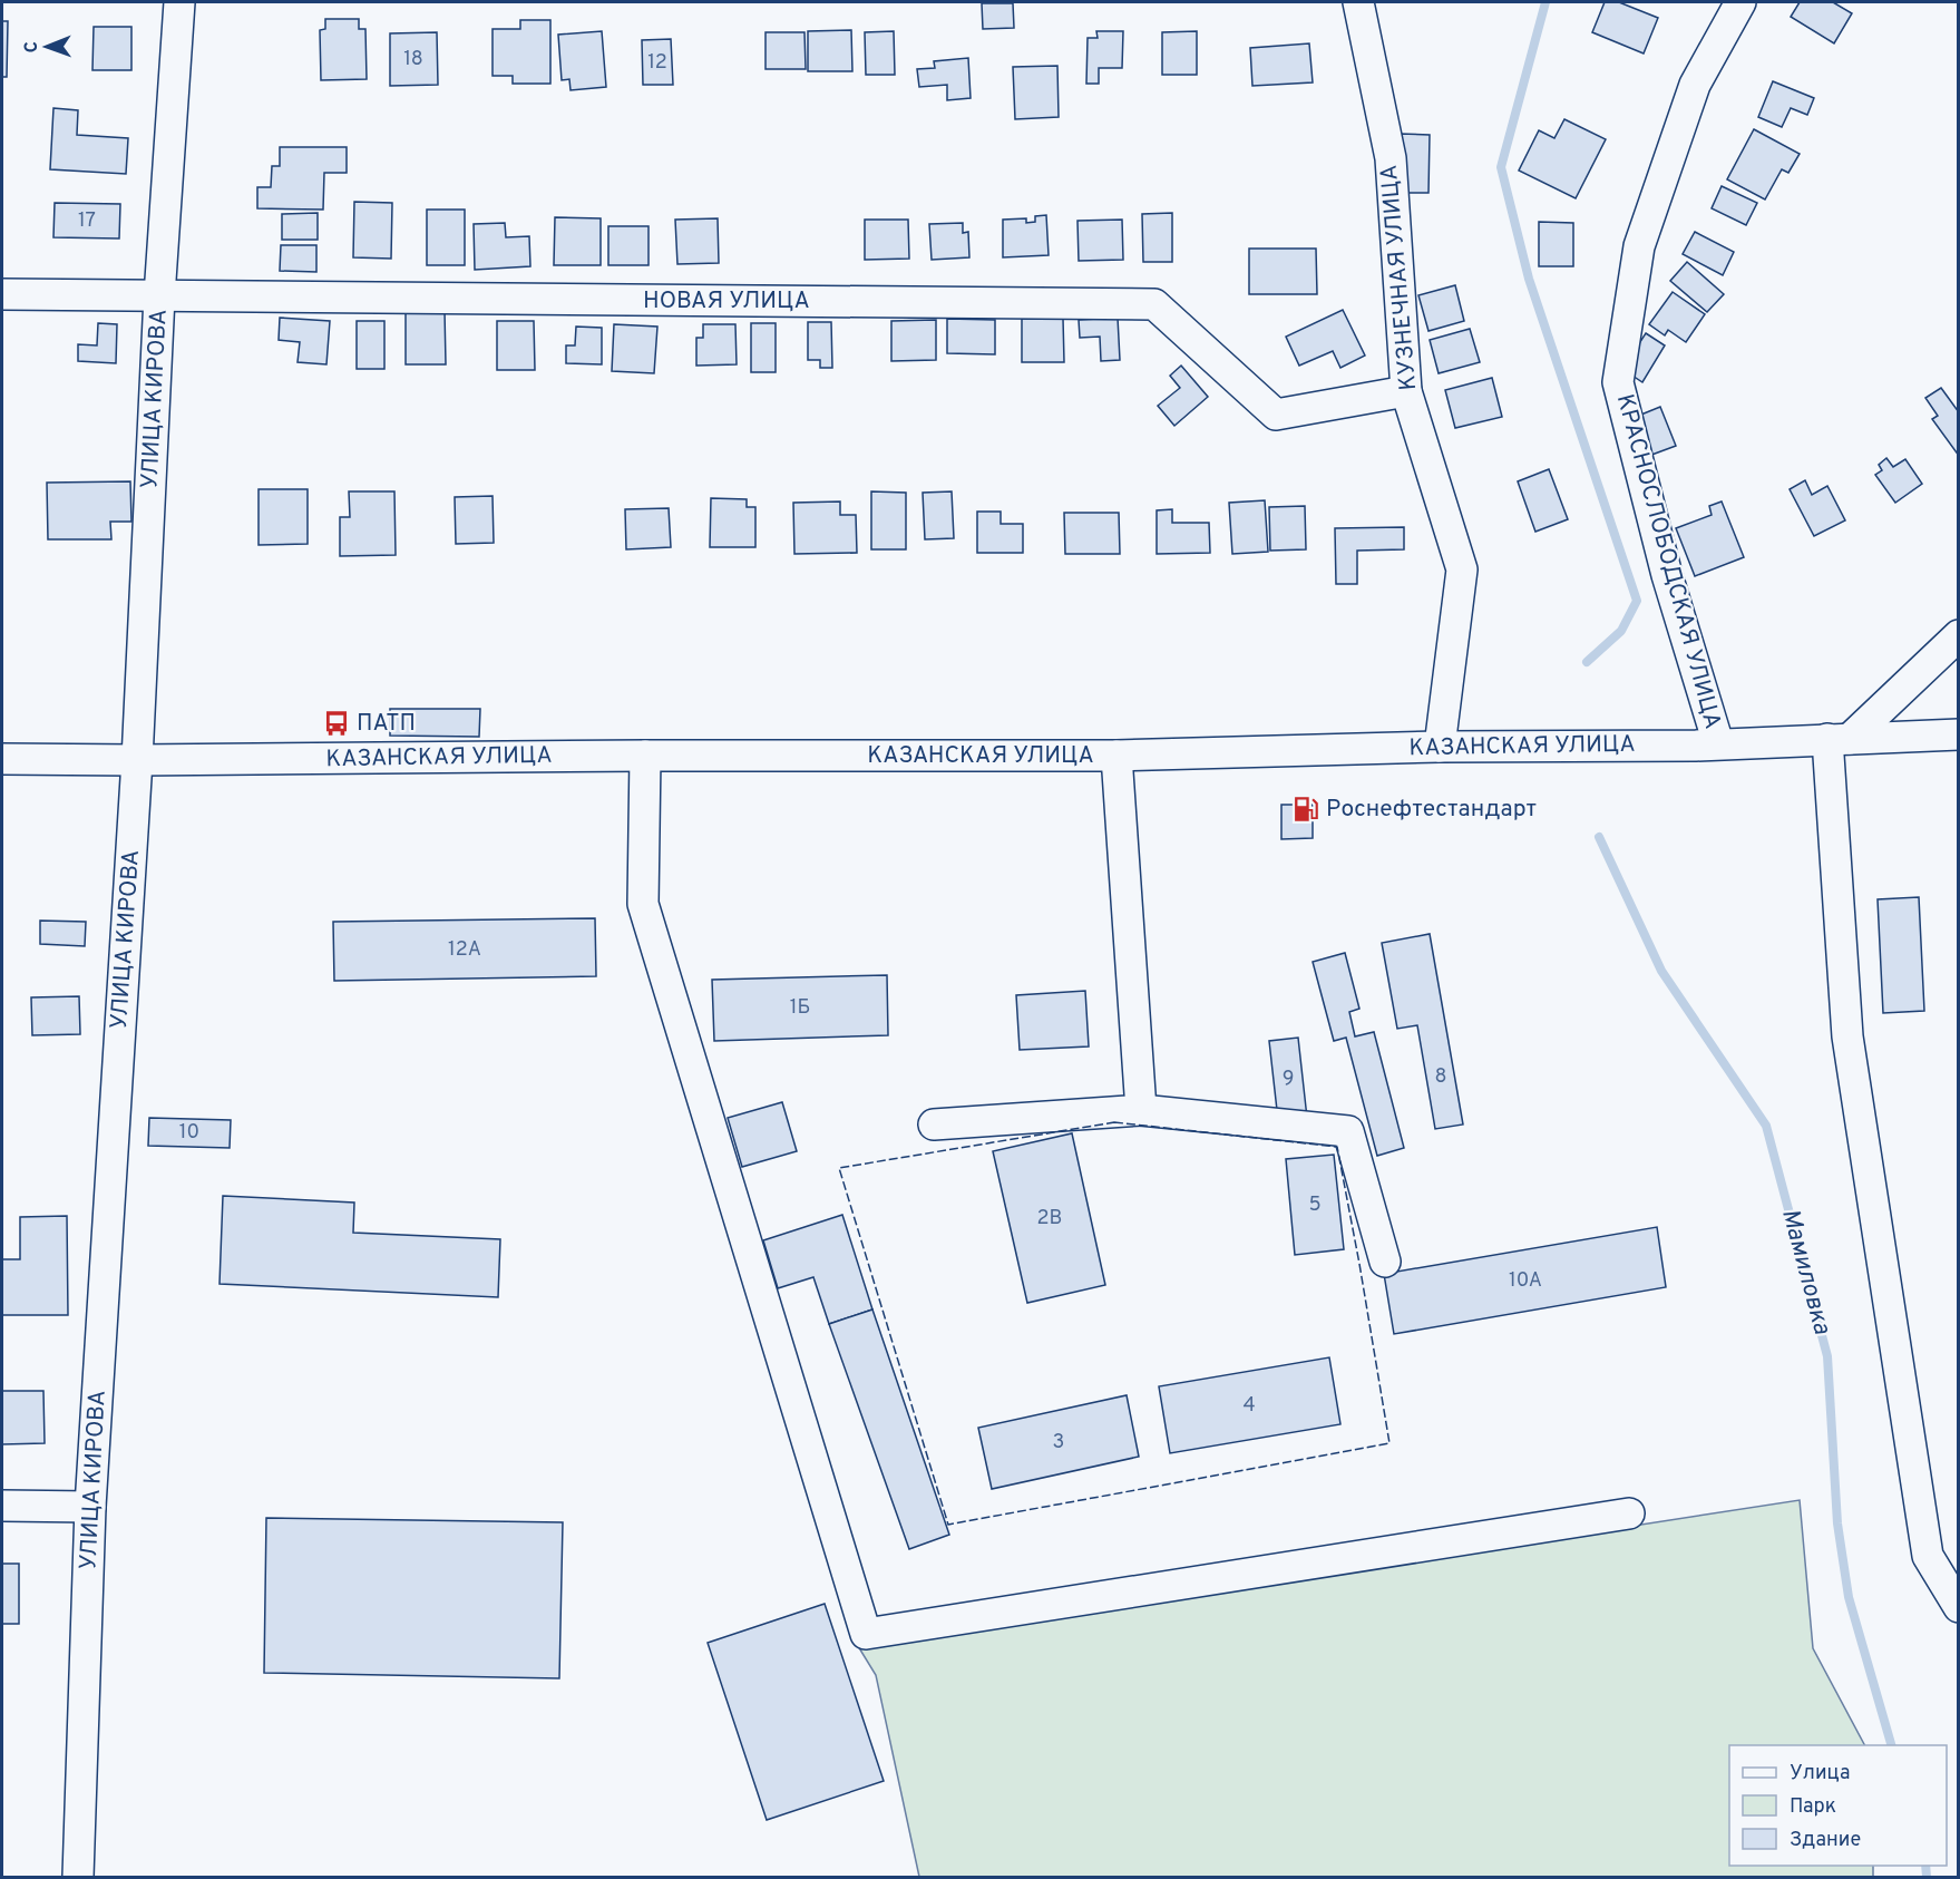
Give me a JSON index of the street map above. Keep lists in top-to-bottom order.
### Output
{
  "streets": {
    "street": [
      "КУЗНЕЧНАЯ УЛИЦА",
      "НОВАЯ УЛИЦА",
      "УЛИЦА КИРОВА",
      "КРАСНОСЛОБОДСКАЯ УЛИЦА",
      "КАЗАНСКАЯ УЛИЦА"
    ]
  },
  "crossings": [
    ["КУЗНЕЧНАЯ УЛИЦА", "НОВАЯ УЛИЦА"],
    ["КУЗНЕЧНАЯ УЛИЦА", "КАЗАНСКАЯ УЛИЦА"],
    ["НОВАЯ УЛИЦА", "УЛИЦА КИРОВА"],
    ["УЛИЦА КИРОВА", "КАЗАНСКАЯ УЛИЦА"],
    ["КРАСНОСЛОБОДСКАЯ УЛИЦА", "КАЗАНСКАЯ УЛИЦА"]
  ],
  "water": ["Мамиловка"],
  "places": {
    "bus stop": ["ПАТП"],
    "fuel station": ["Роснефтестандарт"]
  },
  "house_numbers": [
    "18",
    "12",
    "17",
    "12А",
    "1Б",
    "8",
    "9",
    "10",
    "5",
    "2В",
    "10А",
    "4",
    "3"
  ],
  "legend": ["Улица", "Парк", "Здание"],
  "north": "left"
}
